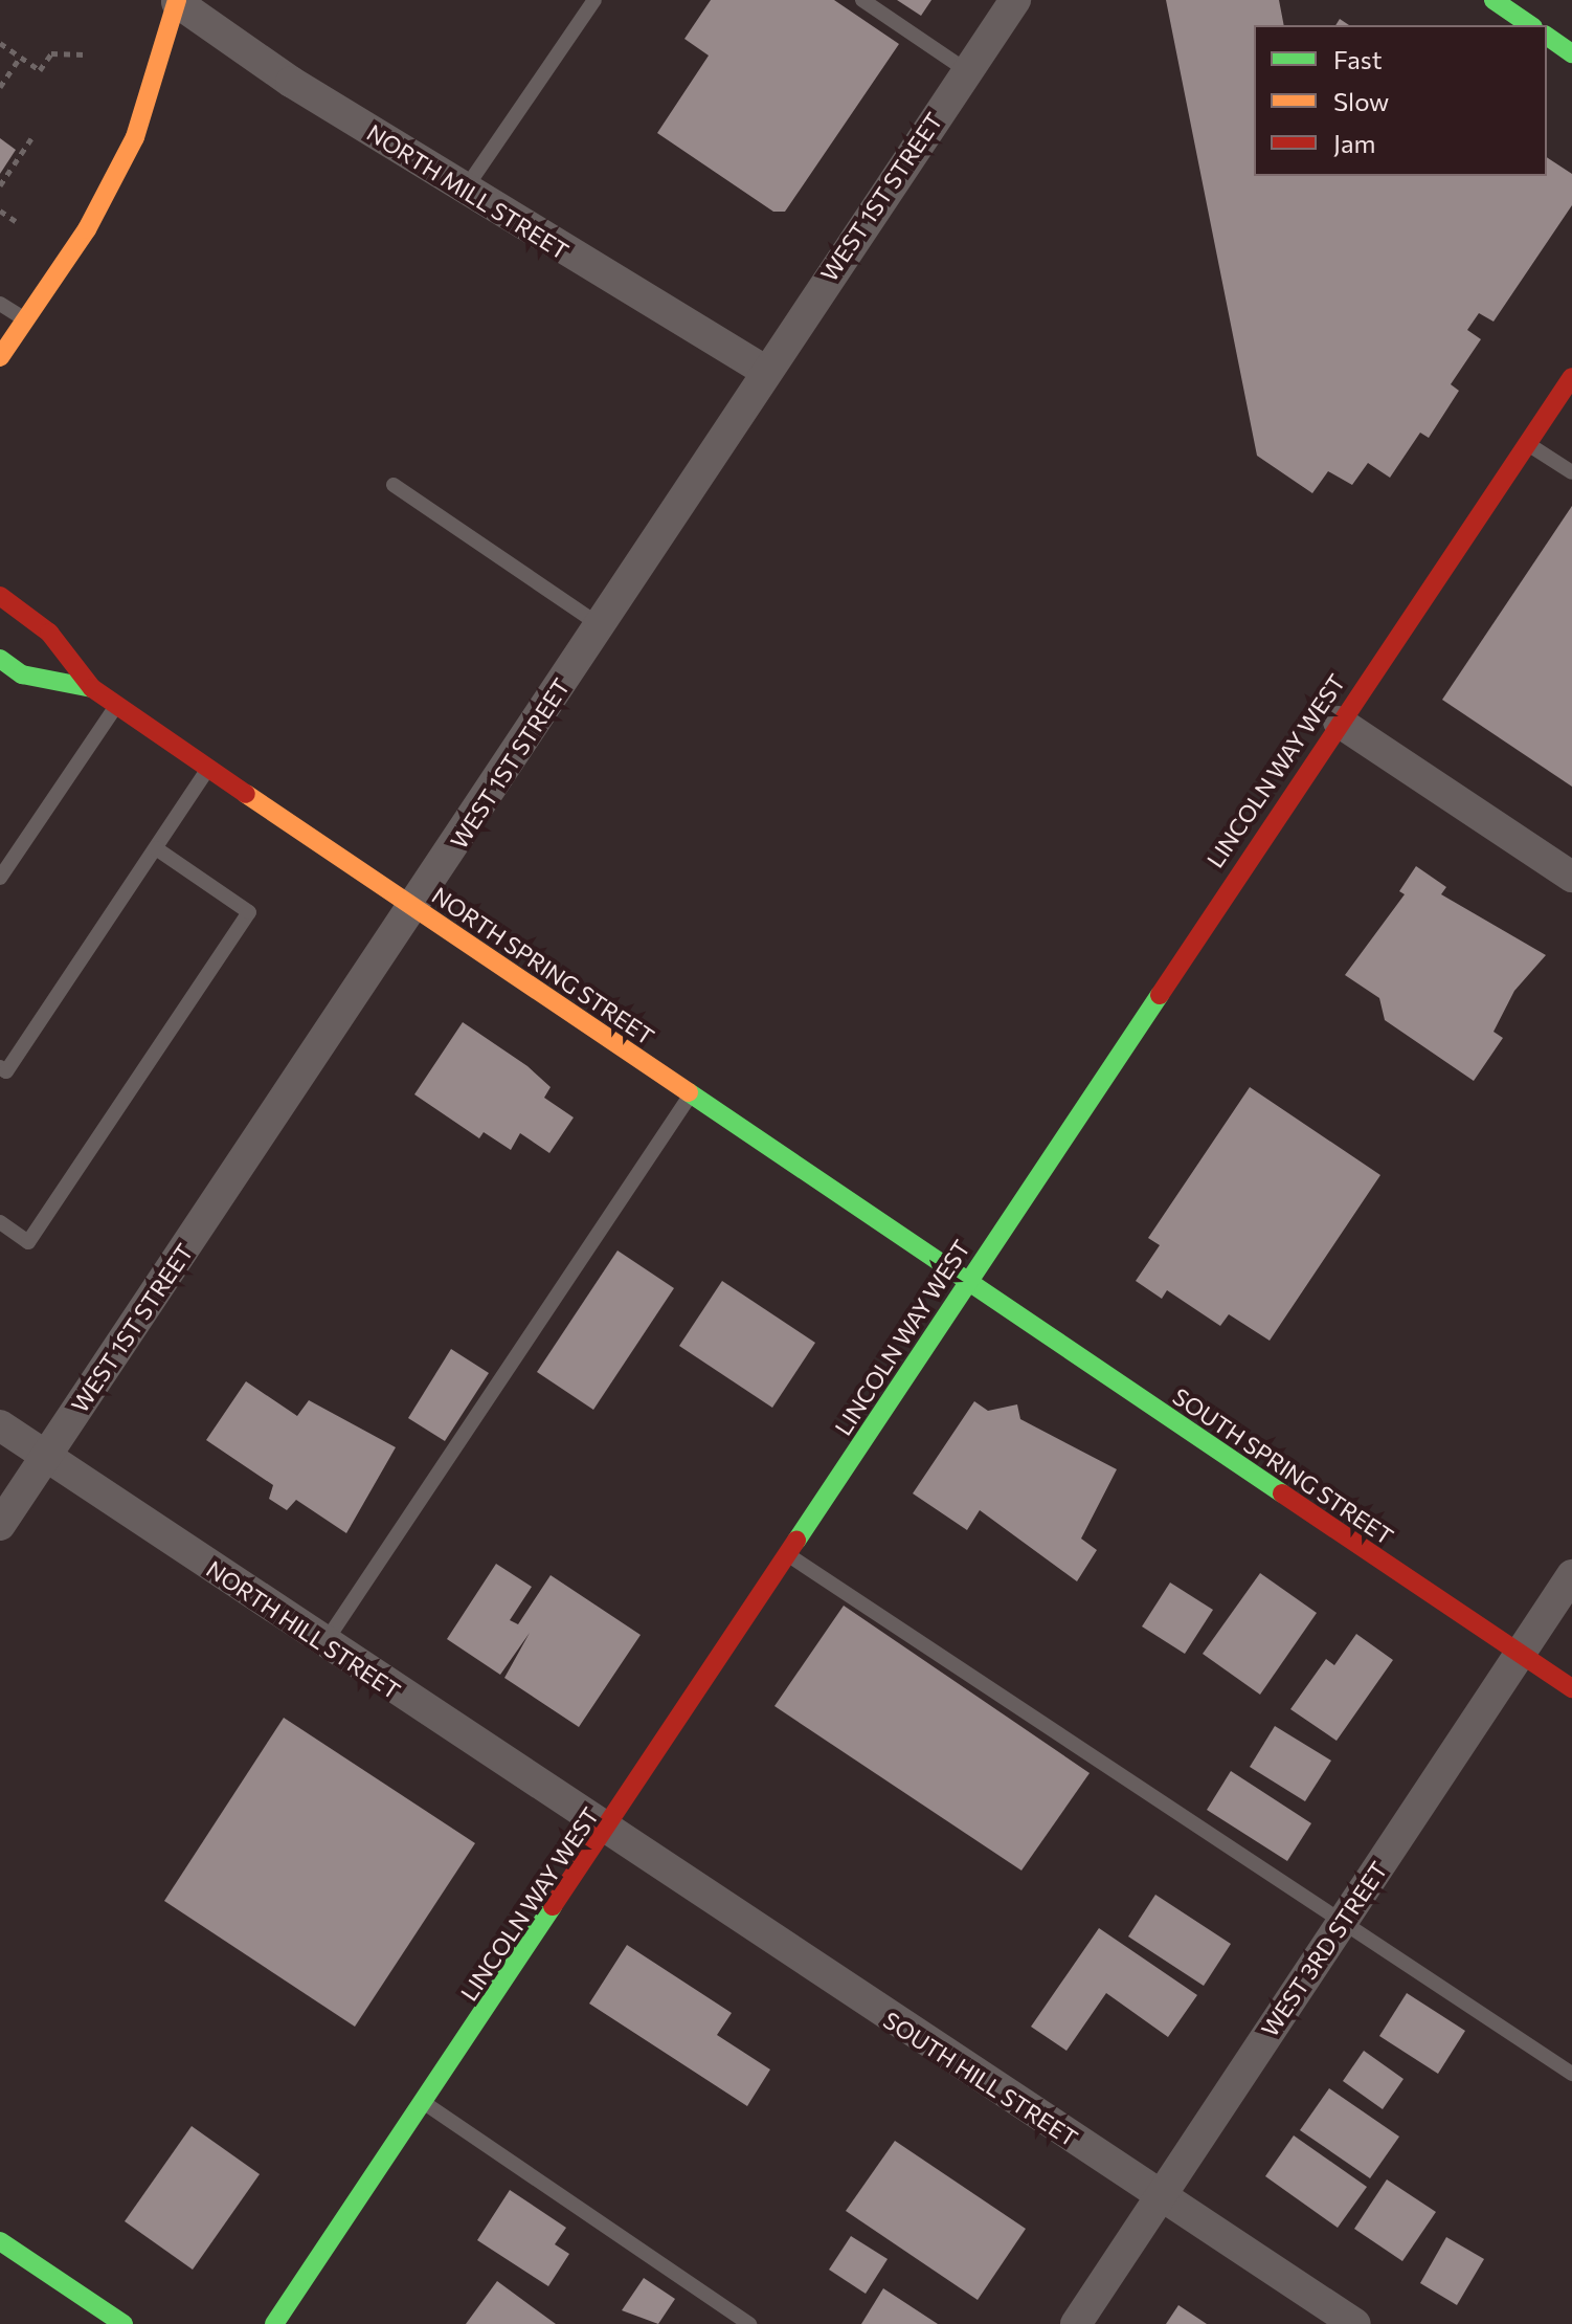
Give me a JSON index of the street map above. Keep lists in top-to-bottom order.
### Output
{
  "streets": {
    "street": [
      "NORTH MILL STREET",
      "WEST 1ST STREET",
      "LINCOLN WAY WEST",
      "NORTH SPRING STREET",
      "SOUTH SPRING STREET",
      "NORTH HILL STREET",
      "WEST 3RD STREET",
      "SOUTH HILL STREET"
    ]
  },
  "crossings": [
    ["NORTH MILL STREET", "WEST 1ST STREET"],
    ["WEST 1ST STREET", "NORTH SPRING STREET"],
    ["WEST 1ST STREET", "NORTH HILL STREET"],
    ["LINCOLN WAY WEST", "NORTH SPRING STREET"],
    ["LINCOLN WAY WEST", "SOUTH SPRING STREET"],
    ["LINCOLN WAY WEST", "NORTH HILL STREET"],
    ["LINCOLN WAY WEST", "SOUTH HILL STREET"],
    ["NORTH SPRING STREET", "SOUTH SPRING STREET"],
    ["SOUTH SPRING STREET", "WEST 3RD STREET"],
    ["NORTH HILL STREET", "SOUTH HILL STREET"],
    ["WEST 3RD STREET", "SOUTH HILL STREET"]
  ],
  "legend": ["Fast", "Slow", "Jam"]
}
